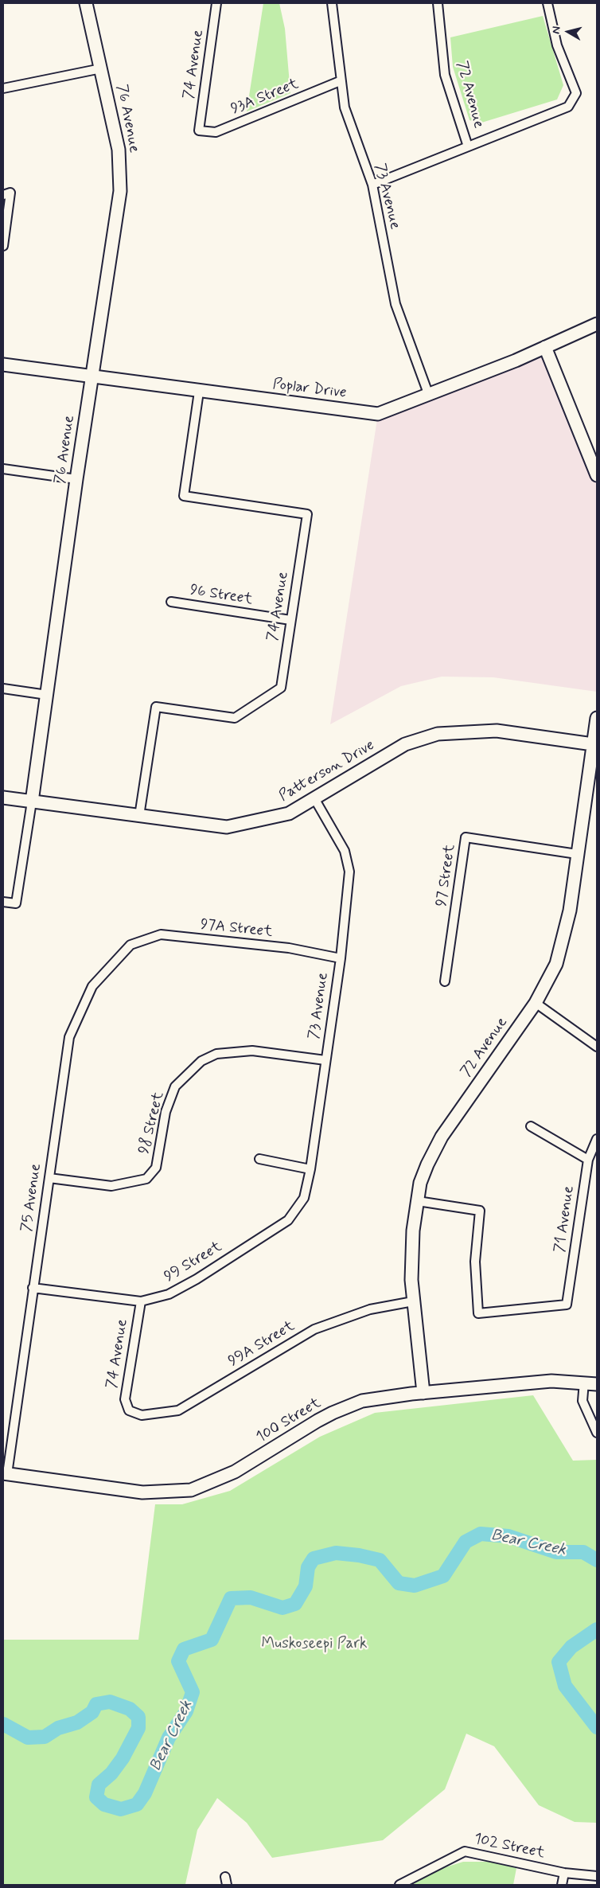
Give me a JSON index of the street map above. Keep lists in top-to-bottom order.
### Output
{
  "streets": {
    "street": [
      "74 Avenue",
      "72 Avenue",
      "93A Street",
      "76 Avenue",
      "73 Avenue",
      "Poplar Drive",
      "96 Street",
      "Patterson Drive",
      "97 Street",
      "97A Street",
      "98 Street",
      "75 Avenue",
      "71 Avenue",
      "99 Street",
      "99A Street",
      "100 Street",
      "102 Street"
    ]
  },
  "crossings": [
    ["74 Avenue", "93A Street"],
    ["74 Avenue", "Poplar Drive"],
    ["74 Avenue", "96 Street"],
    ["74 Avenue", "Patterson Drive"],
    ["74 Avenue", "99 Street"],
    ["74 Avenue", "99A Street"],
    ["72 Avenue", "Patterson Drive"],
    ["72 Avenue", "97 Street"],
    ["72 Avenue", "71 Avenue"],
    ["72 Avenue", "99A Street"],
    ["72 Avenue", "100 Street"],
    ["93A Street", "73 Avenue"],
    ["76 Avenue", "Poplar Drive"],
    ["76 Avenue", "Patterson Drive"],
    ["73 Avenue", "Poplar Drive"],
    ["73 Avenue", "Patterson Drive"],
    ["73 Avenue", "97A Street"],
    ["73 Avenue", "98 Street"],
    ["73 Avenue", "99 Street"],
    ["97A Street", "75 Avenue"],
    ["98 Street", "75 Avenue"],
    ["75 Avenue", "99 Street"],
    ["75 Avenue", "100 Street"]
  ],
  "water": ["Bear Creek"],
  "parks": ["Muskoseepi Park"],
  "north": "left"
}
